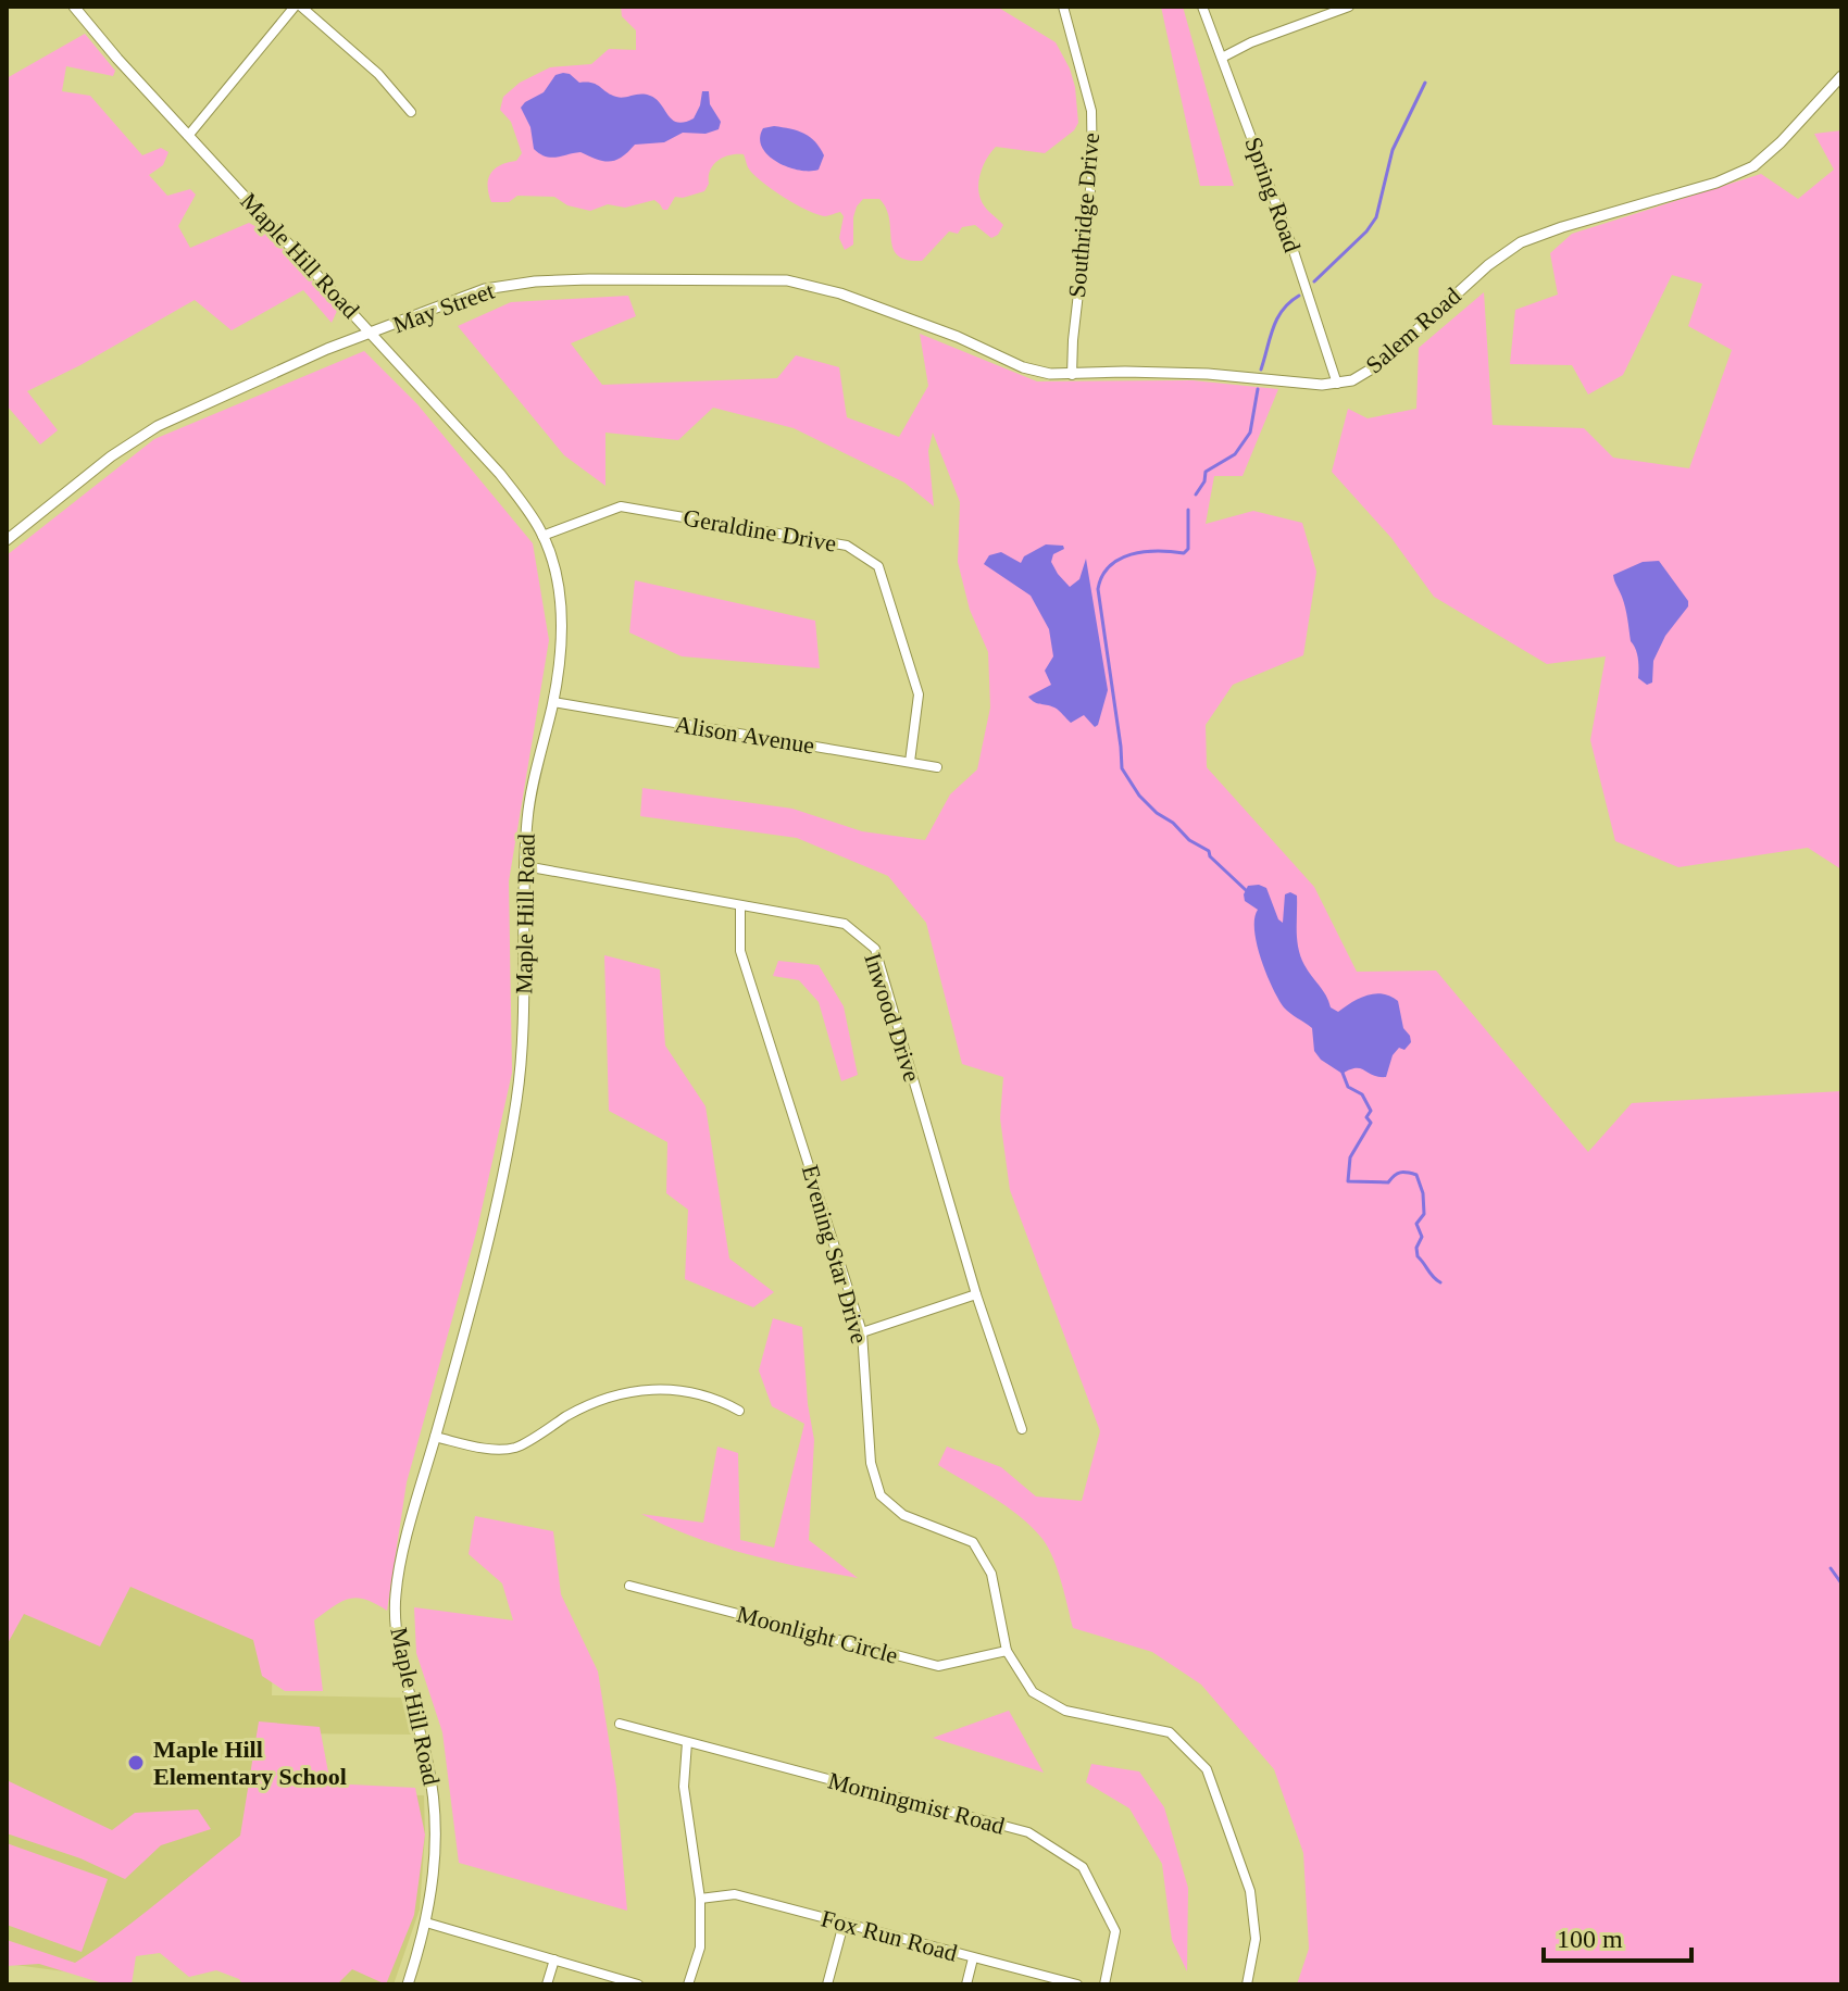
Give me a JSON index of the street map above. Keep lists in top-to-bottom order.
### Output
{
  "streets": {
    "street": [
      "Spring Road",
      "Southridge Drive",
      "Maple Hill Road",
      "May Street",
      "Salem Road",
      "Geraldine Drive",
      "Alison Avenue",
      "Inwood Drive",
      "Evening Star Drive",
      "Moonlight Circle",
      "Morningmist Road",
      "Fox Run Road"
    ]
  },
  "crossings": [
    ["Spring Road", "Salem Road"],
    ["Southridge Drive", "Salem Road"],
    ["Maple Hill Road", "May Street"],
    ["Maple Hill Road", "Geraldine Drive"],
    ["Maple Hill Road", "Alison Avenue"],
    ["Maple Hill Road", "Inwood Drive"],
    ["May Street", "Salem Road"],
    ["Geraldine Drive", "Alison Avenue"],
    ["Inwood Drive", "Evening Star Drive"],
    ["Evening Star Drive", "Moonlight Circle"]
  ],
  "places": ["Maple Hill Elementary School"],
  "scale_bar": "100 m"
}
